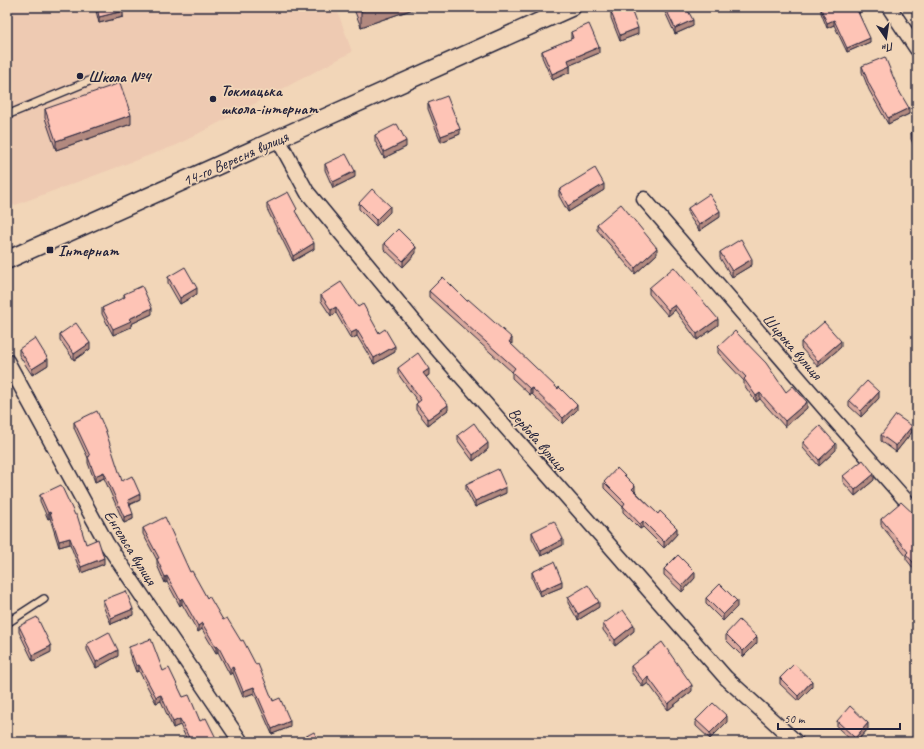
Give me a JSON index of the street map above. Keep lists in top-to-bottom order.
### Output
{
  "streets": {
    "street": [
      "14-го Вересня вулиця",
      "Широка вулиця",
      "Вербова вулиця",
      "Енгельса вулиця"
    ]
  },
  "crossings": [
    ["14-го Вересня вулиця", "Вербова вулиця"]
  ],
  "places": {
    "other": ["Школа №4", "Токмацька школа-інтернат"],
    "transit": ["Інтернат"]
  },
  "scale_bar": "50 m",
  "north": "bottom"
}
